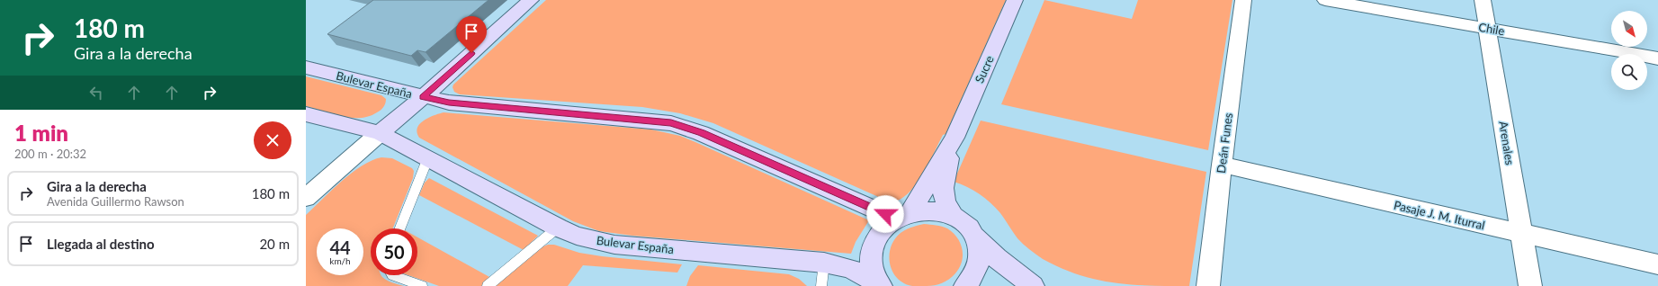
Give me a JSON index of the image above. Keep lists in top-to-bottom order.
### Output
{
  "streets": {
    "main road": ["Sucre", "Bulevar España"],
    "street": [
      "Chile",
      "Deán Funes",
      "Arenales",
      "Pasaje J. M. Iturral"
    ]
  },
  "crossings": [
    ["Chile", "Arenales"],
    ["Sucre", "Bulevar España"],
    ["Deán Funes", "Pasaje J. M. Iturral"],
    ["Arenales", "Pasaje J. M. Iturral"]
  ],
  "north": "bottom right",
  "page": {
    "turn": ["180 m", "Gira a la derecha"],
    "heading": ["1 min", "200 m · 20:32"],
    "list": [
      {
        "name": "Gira a la derecha",
        "note": "Avenida Guillermo Rawson",
        "value": "180 m"
      },
      {
        "name": "Llegada al destino",
        "value": "20 m"
      }
    ],
    "speed": "44 km/h",
    "limit": "50"
  }
}
